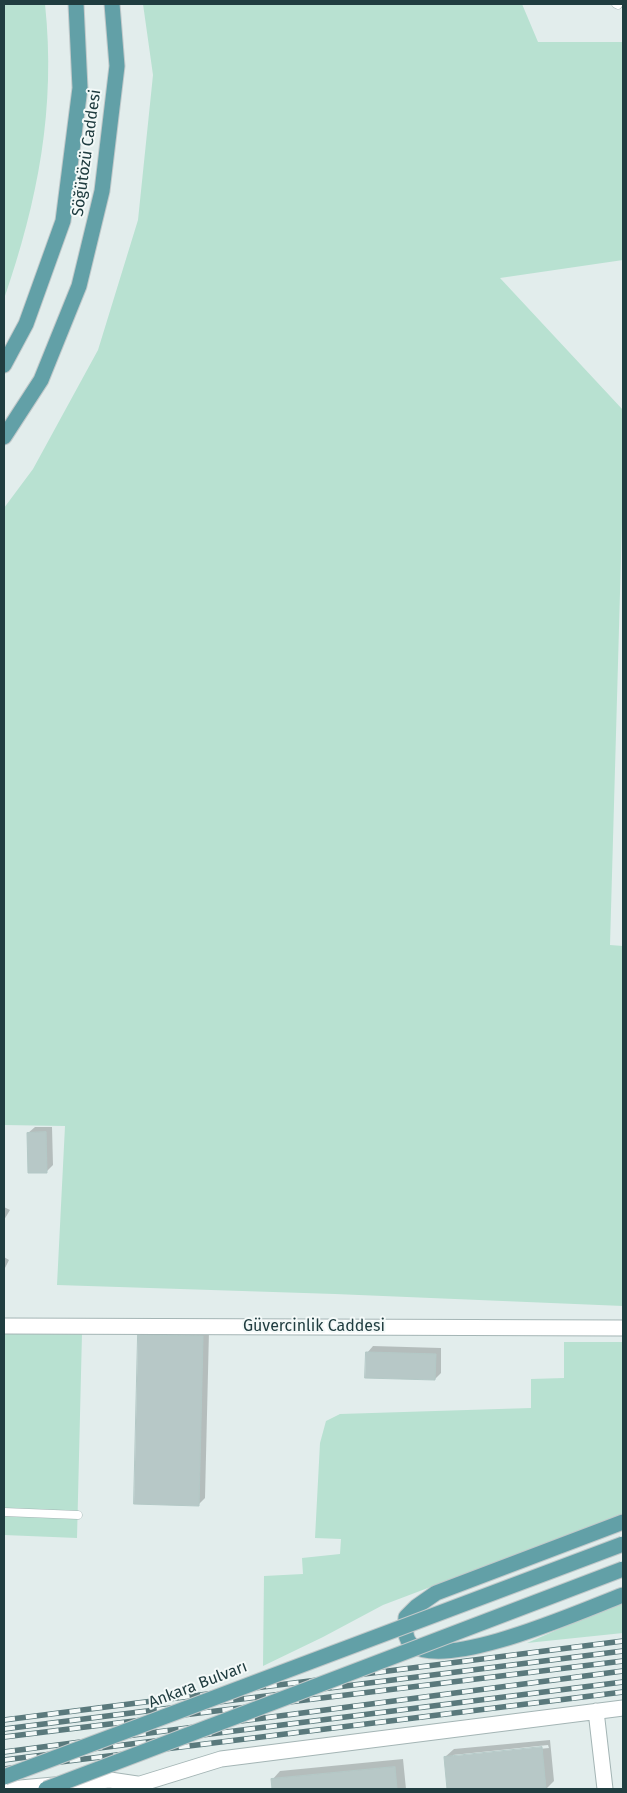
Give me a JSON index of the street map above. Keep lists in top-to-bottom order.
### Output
{
  "streets": {
    "main road": ["Söğütözü Caddesi", "Ankara Bulvarı"],
    "street": ["Güvercinlik Caddesi"]
  }
}
